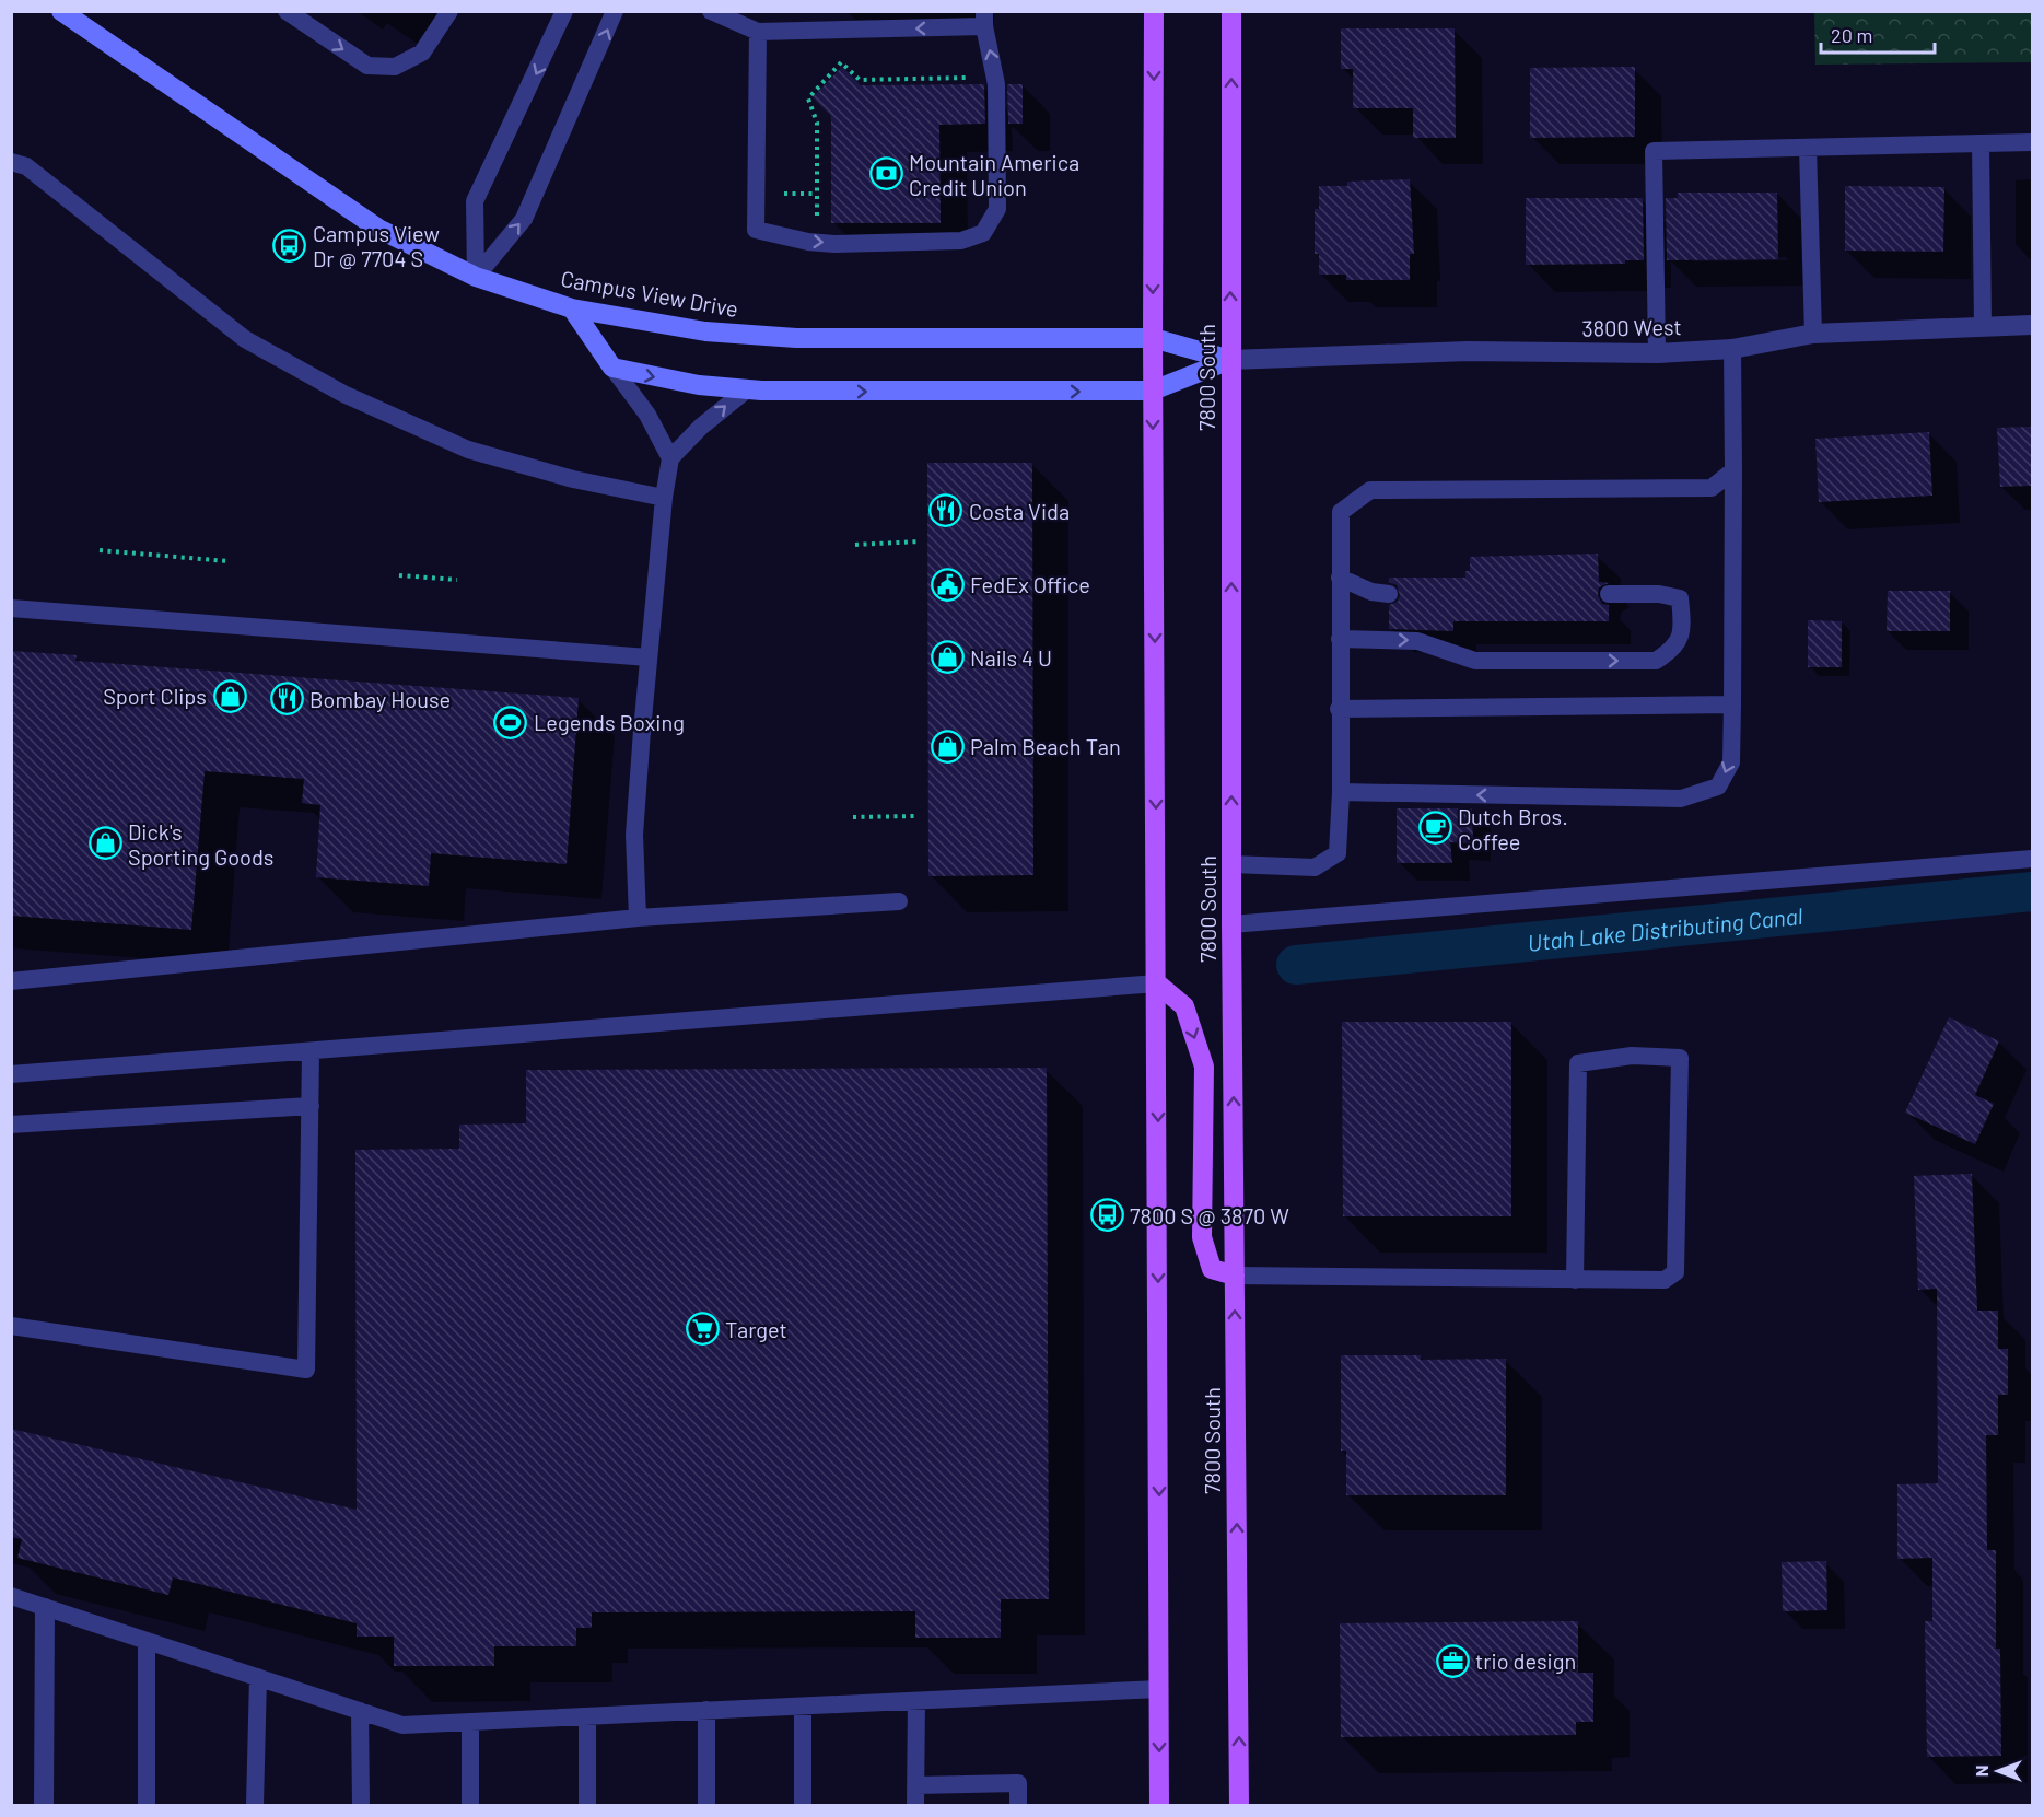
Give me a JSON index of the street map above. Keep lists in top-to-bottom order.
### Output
{
  "streets": {
    "main road": ["7800 South"],
    "street": ["Campus View Drive", "3800 West"]
  },
  "crossings": [
    ["Campus View Drive", "3800 West"],
    ["Campus View Drive", "7800 South"],
    ["3800 West", "7800 South"]
  ],
  "water": ["Utah Lake Distributing Canal"],
  "places": {
    "bank": ["Mountain America Credit Union"],
    "bus stop": ["Campus View Dr @ 7704 S", "7800 S @ 3870 W"],
    "restaurant": ["Costa Vida", "Bombay House"],
    "public building": ["FedEx Office"],
    "shop": [
      "Nails 4 U",
      "Sport Clips",
      "Palm Beach Tan",
      "Dick's Sporting Goods"
    ],
    "sports": ["Legends Boxing"],
    "cafe": ["Dutch Bros. Coffee"],
    "supermarket": ["Target"],
    "office": ["trio design"]
  },
  "scale_bar": "20 m",
  "north": "left"
}
